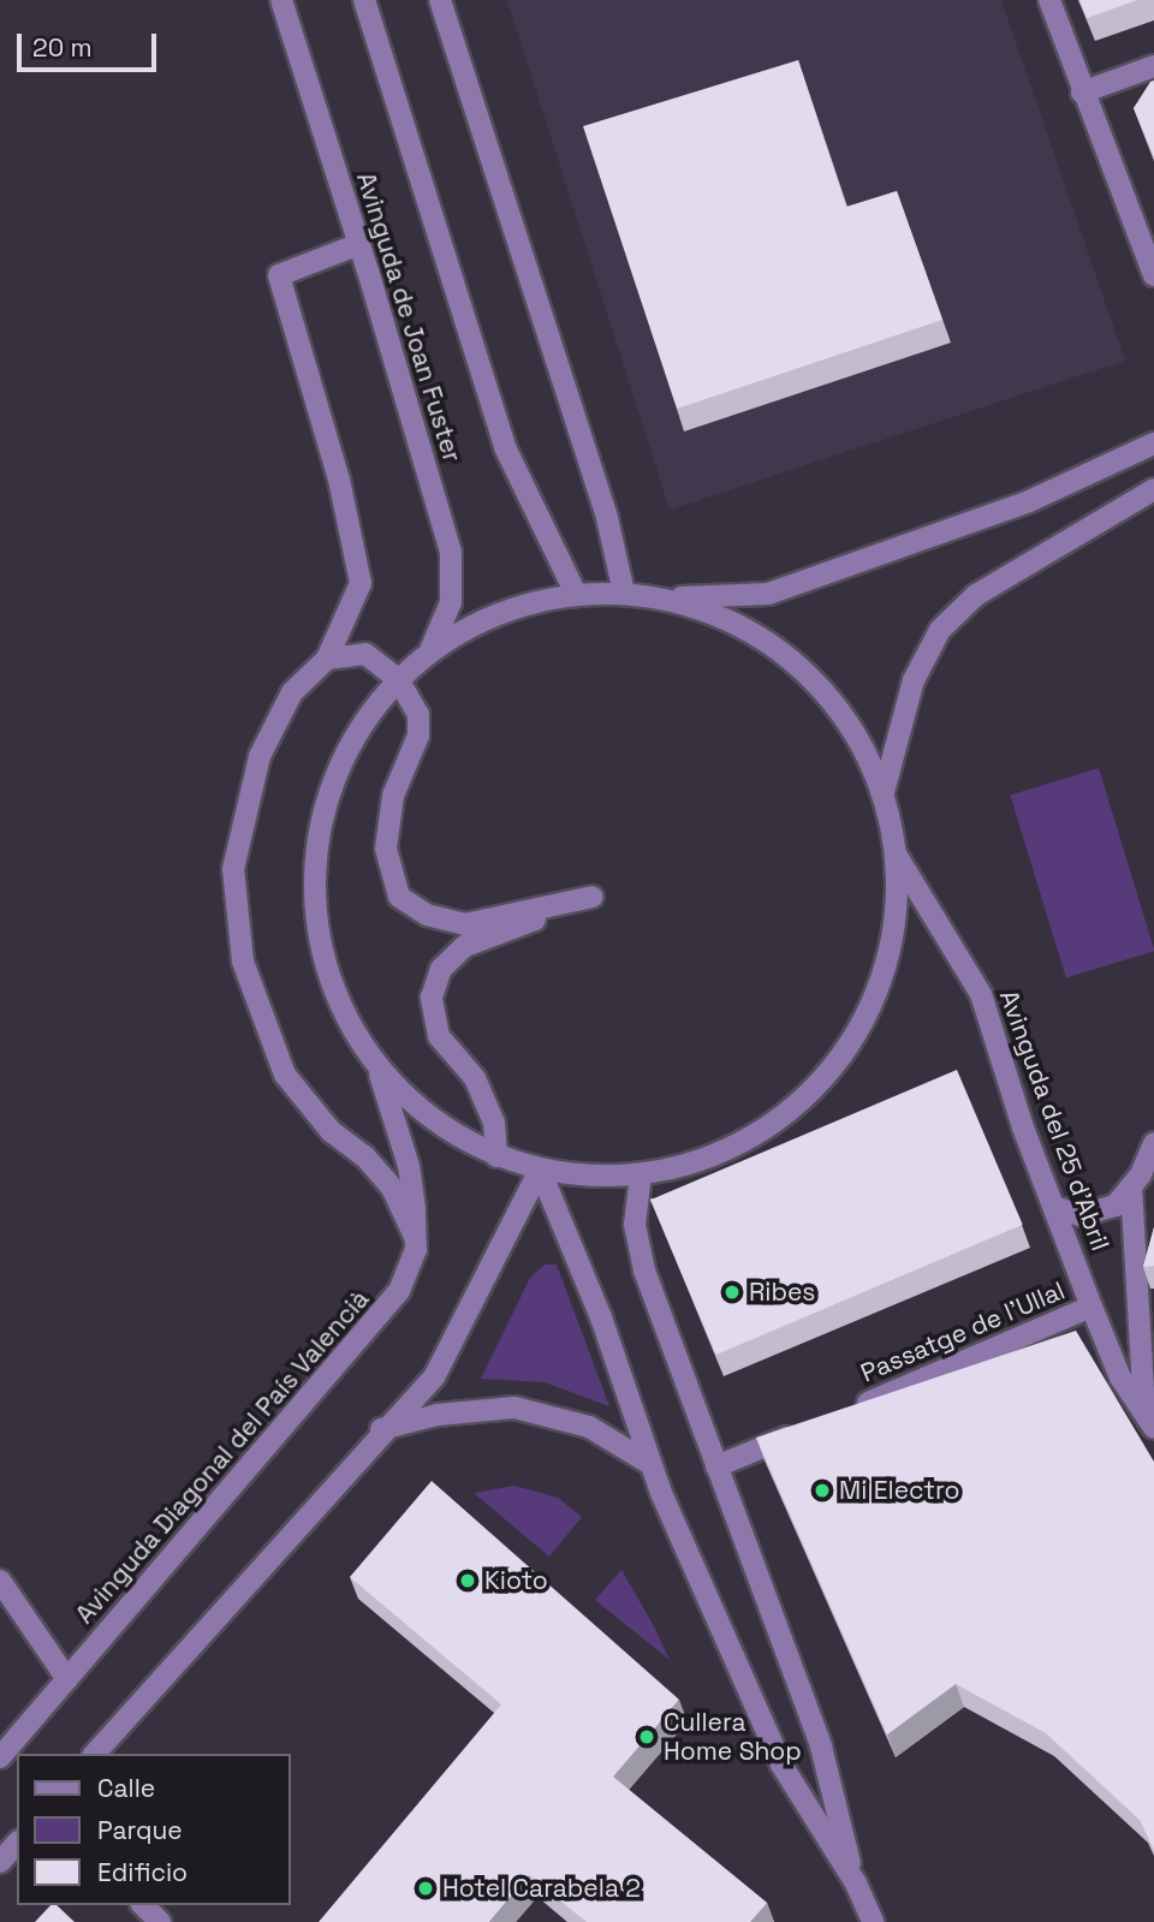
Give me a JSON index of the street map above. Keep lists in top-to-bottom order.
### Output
{
  "streets": {
    "street": [
      "Avinguda de Joan Fuster",
      "Avinguda del 25 d'Abril",
      "Passatge de l'Ullal",
      "Avinguda Diagonal del País Valencià"
    ]
  },
  "crossings": [
    ["Avinguda del 25 d'Abril", "Passatge de l'Ullal"]
  ],
  "places": [
    "Ribes",
    "Mi Electro",
    "Kioto",
    "Cullera Home Shop",
    "Hotel Carabela 2"
  ],
  "legend": ["Calle", "Parque", "Edificio"],
  "scale_bar": "20 m"
}
